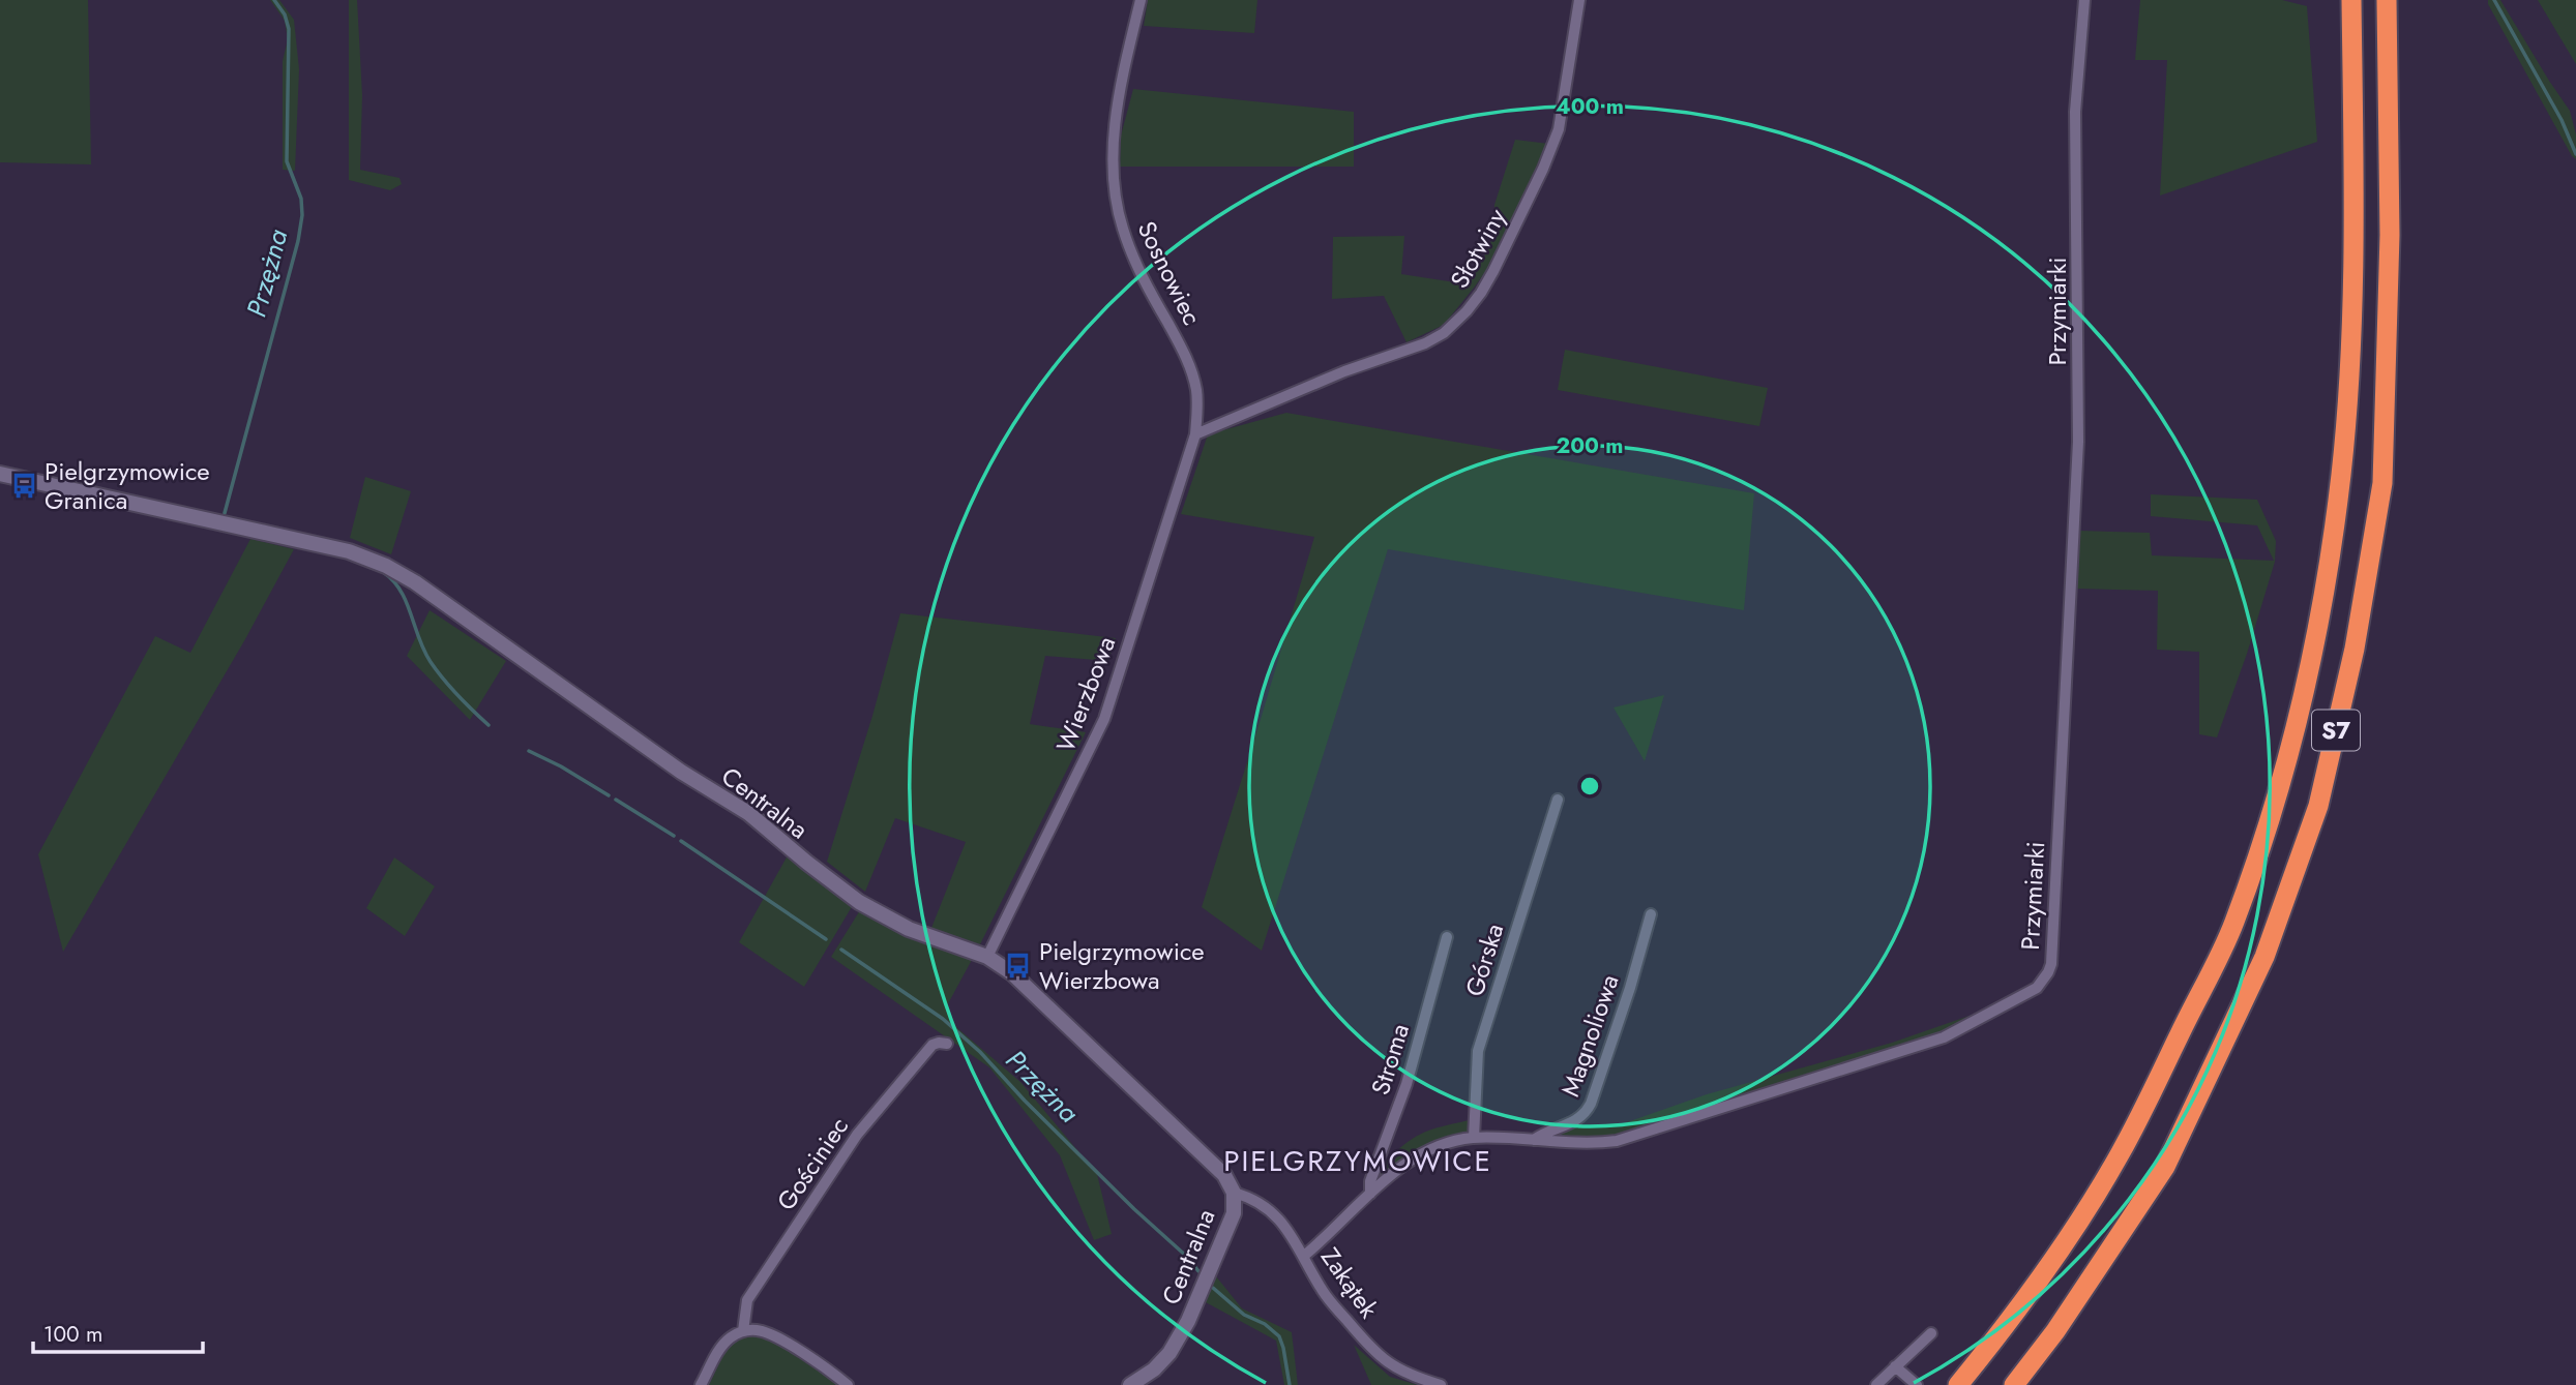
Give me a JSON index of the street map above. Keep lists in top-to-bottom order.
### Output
{
  "streets": {
    "highway": ["S7"],
    "street": [
      "Słotwiny",
      "Sosnowiec",
      "Przymiarki",
      "Wierzbowa",
      "Centralna",
      "Górska",
      "Magnoliowa",
      "Stroma",
      "Gościniec",
      "Zakątek"
    ]
  },
  "crossings": [
    ["Słotwiny", "Sosnowiec"],
    ["Słotwiny", "Wierzbowa"],
    ["Sosnowiec", "Wierzbowa"],
    ["Przymiarki", "Górska"],
    ["Przymiarki", "Magnoliowa"],
    ["Przymiarki", "Stroma"],
    ["Przymiarki", "Zakątek"],
    ["Wierzbowa", "Centralna"],
    ["Centralna", "Zakątek"]
  ],
  "districts": ["PIELGRZYMOWICE"],
  "water": ["Przężna"],
  "places": {
    "bus stop": ["Pielgrzymowice Granica", "Pielgrzymowice Wierzbowa"]
  },
  "scale_bar": "100 m",
  "rings": ["400 m", "200 m"]
}
